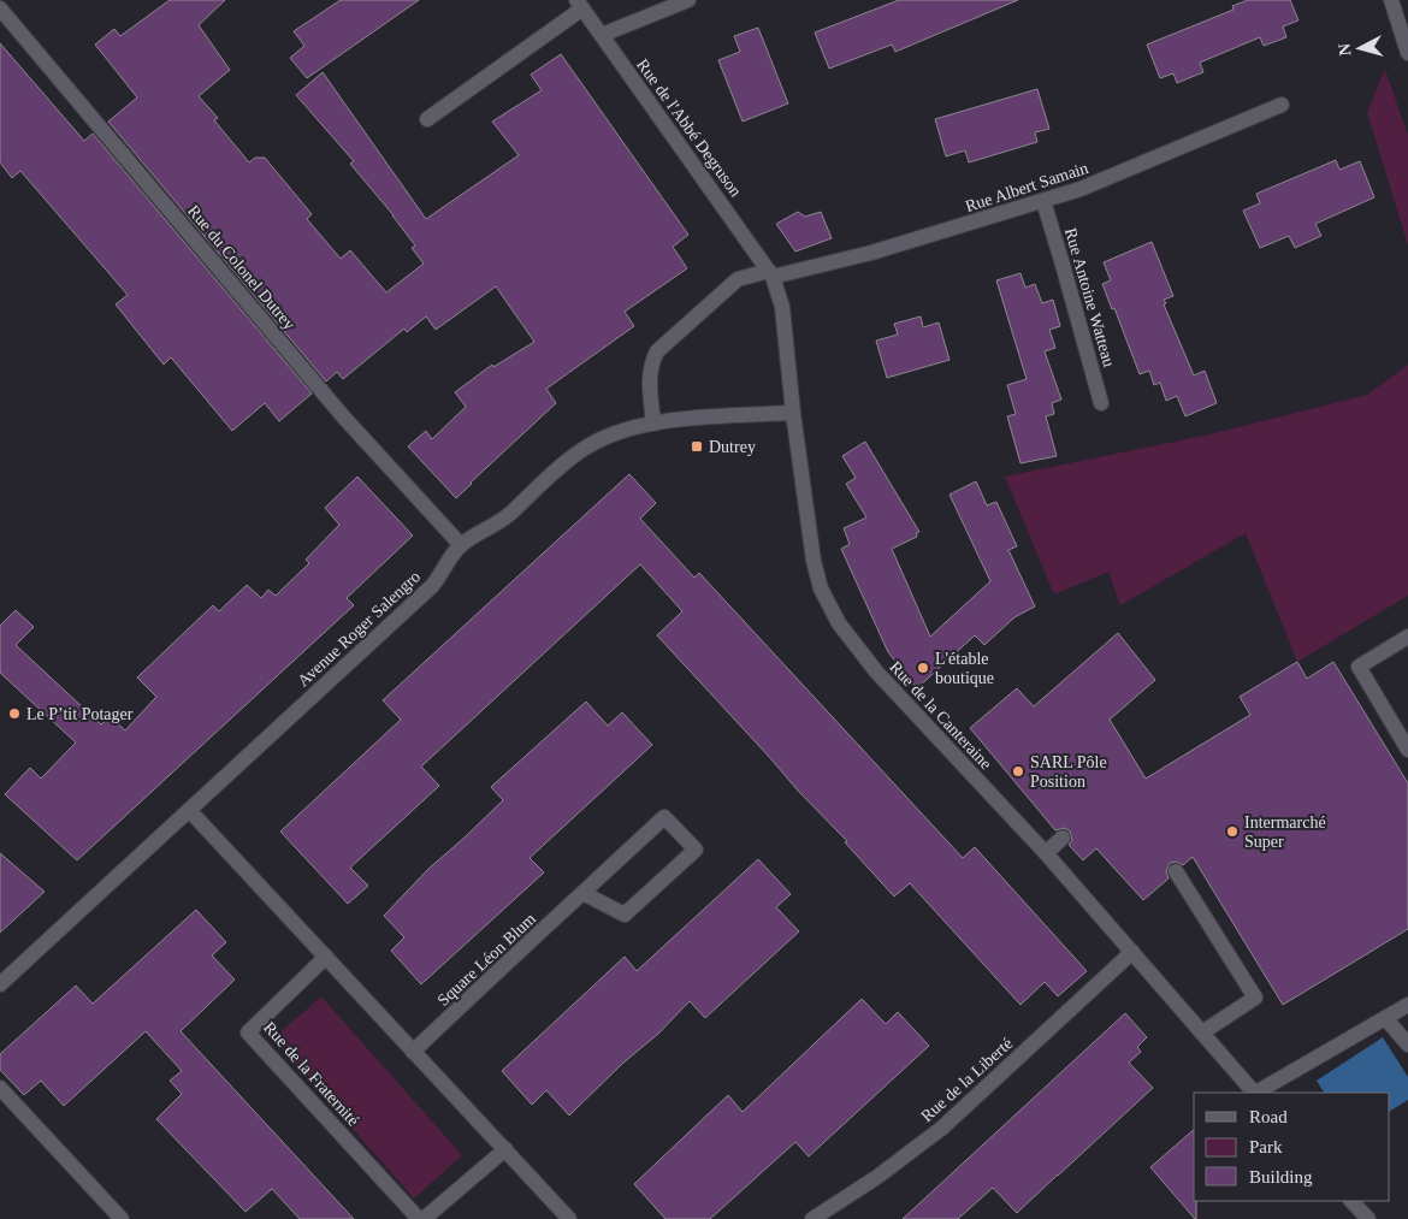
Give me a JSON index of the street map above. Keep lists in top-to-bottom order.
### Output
{
  "streets": {
    "street": [
      "Rue de l'Abbé Degruson",
      "Rue Albert Samain",
      "Rue du Colonel Dutrey",
      "Rue Antoine Watteau",
      "Avenue Roger Salengro",
      "Rue de la Canteraine",
      "Square Léon Blum",
      "Rue de la Fraternité",
      "Rue de la Liberté"
    ]
  },
  "crossings": [
    ["Rue de l'Abbé Degruson", "Rue Albert Samain"],
    ["Rue de l'Abbé Degruson", "Rue de la Canteraine"],
    ["Rue Albert Samain", "Rue Antoine Watteau"],
    ["Rue Albert Samain", "Avenue Roger Salengro"],
    ["Rue Albert Samain", "Rue de la Canteraine"],
    ["Rue du Colonel Dutrey", "Avenue Roger Salengro"],
    ["Avenue Roger Salengro", "Rue de la Canteraine"],
    ["Rue de la Canteraine", "Rue de la Liberté"]
  ],
  "places": {
    "transit": ["Dutrey"],
    "other": [
      "L'étable boutique",
      "Le P’tit Potager",
      "SARL Pôle Position",
      "Intermarché Super"
    ]
  },
  "legend": ["Road", "Park", "Building"],
  "north": "left"
}
